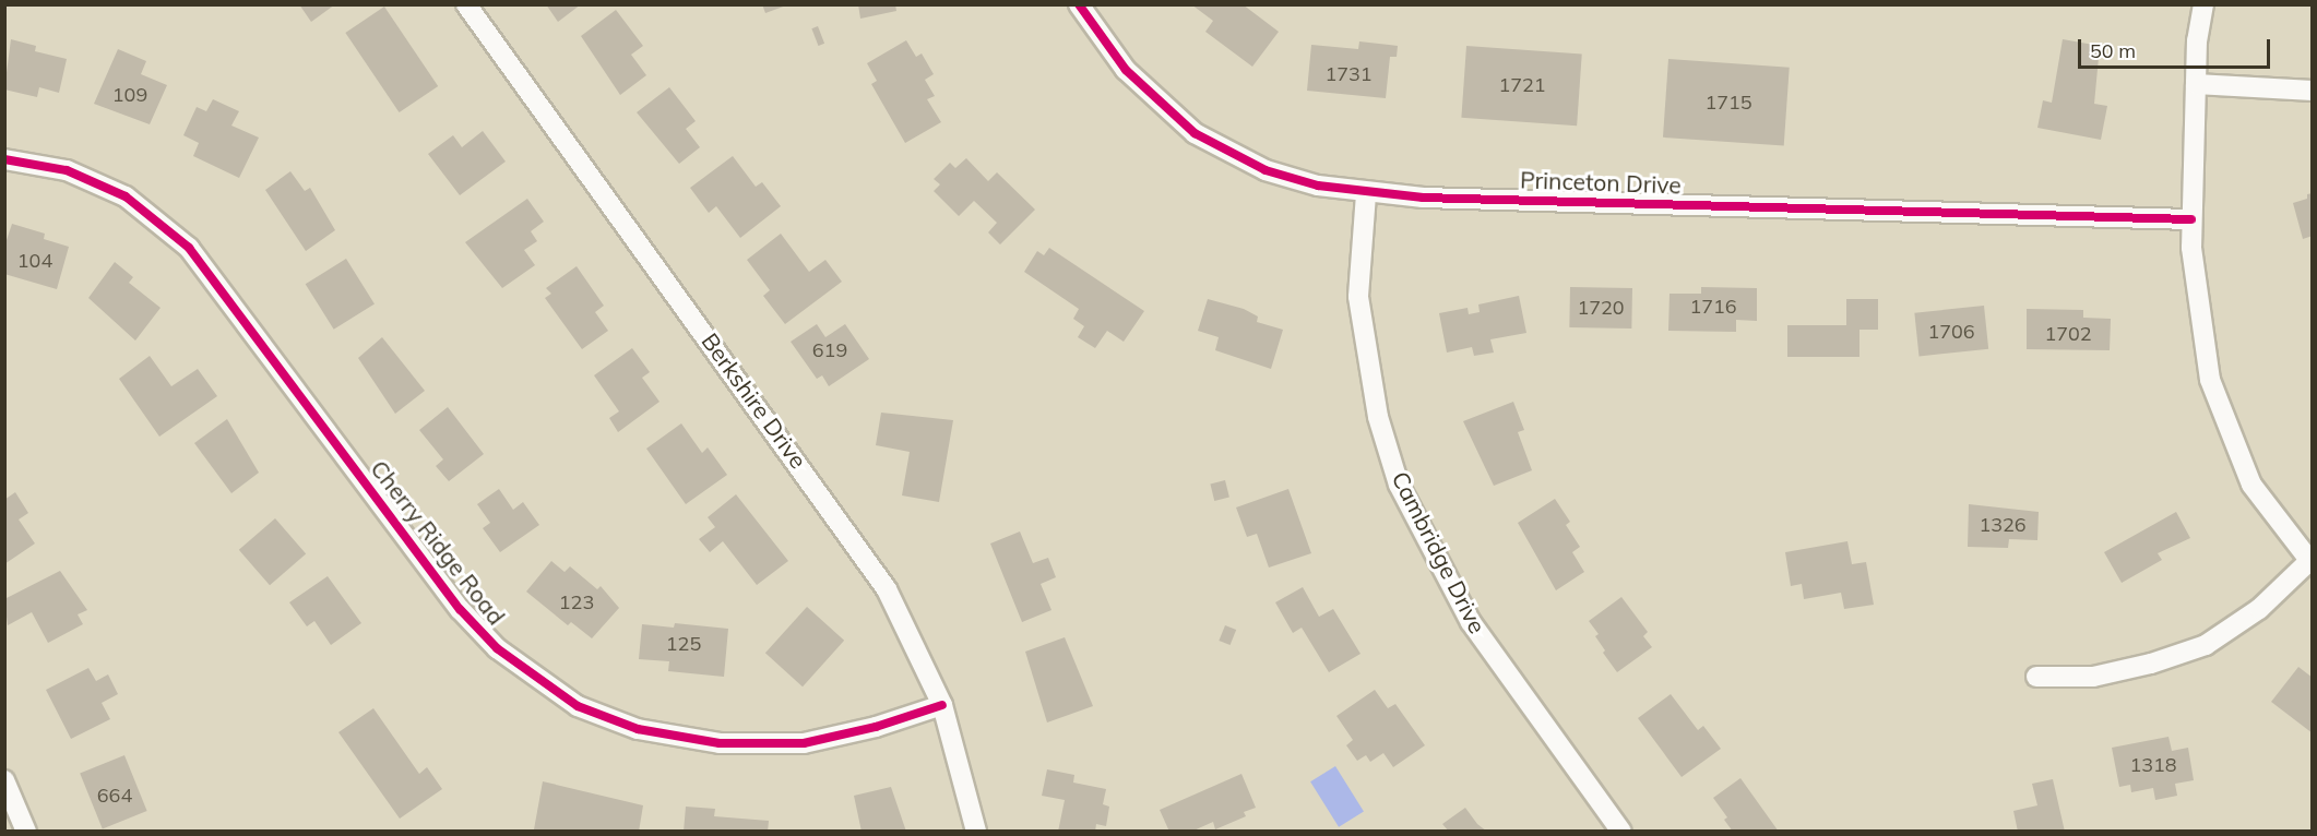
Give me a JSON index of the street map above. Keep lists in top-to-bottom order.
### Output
{
  "streets": {
    "street": [
      "Princeton Drive",
      "Berkshire Drive",
      "Cherry Ridge Road",
      "Cambridge Drive"
    ]
  },
  "crossings": [
    ["Princeton Drive", "Cambridge Drive"],
    ["Berkshire Drive", "Cherry Ridge Road"]
  ],
  "house_numbers": [
    "1731",
    "1721",
    "109",
    "1715",
    "104",
    "1716",
    "1720",
    "1706",
    "1702",
    "619",
    "1326",
    "123",
    "125",
    "1318",
    "664"
  ],
  "scale_bar": "50 m"
}
